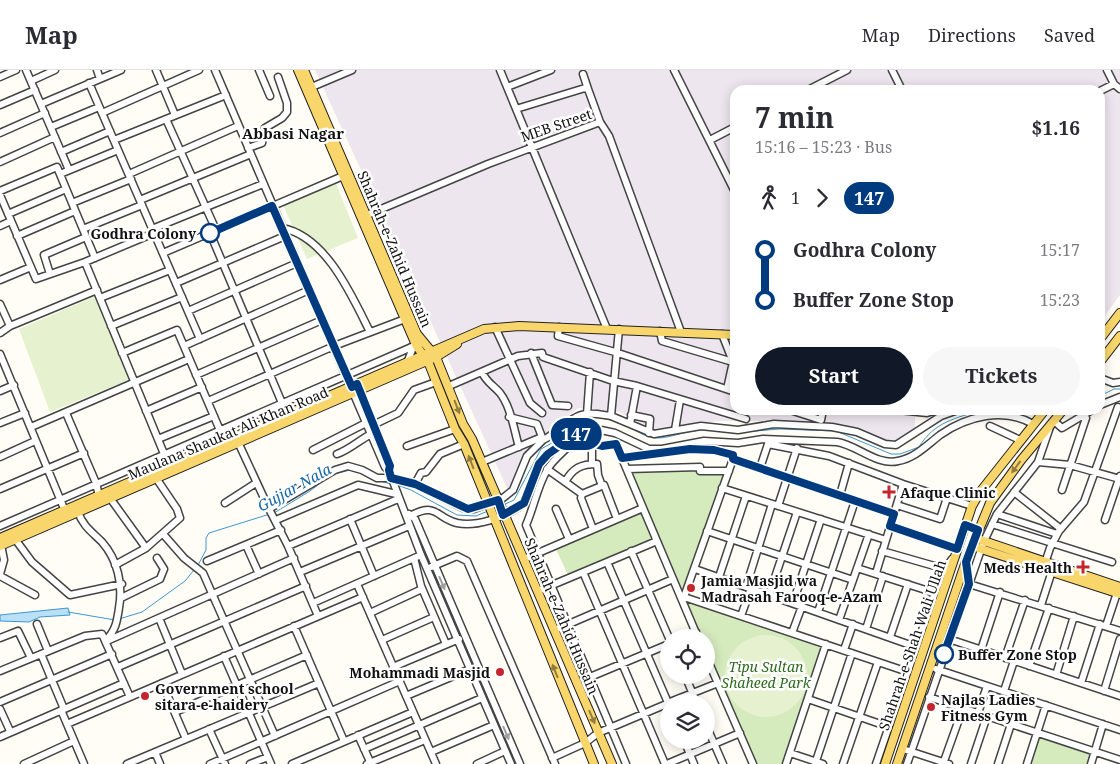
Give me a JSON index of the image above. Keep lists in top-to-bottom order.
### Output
{
  "streets": {
    "main road": ["Shahrah-e-Zahid Hussain", "Maulana Shaukat Ali Khan Road", "Shahrah-e-Shah Wali Ullah"],
    "street": ["MEB Street"]
  },
  "crossings": [
    ["MEB Street", "Shahrah-e-Zahid Hussain"],
    ["MEB Street", "Maulana Shaukat Ali Khan Road"],
    ["Shahrah-e-Zahid Hussain", "Maulana Shaukat Ali Khan Road"]
  ],
  "districts": ["Abbasi Nagar"],
  "water": ["Gujjar Nala"],
  "parks": ["Tipu Sultan Shaheed Park"],
  "places": {
    "other": [
      "Godhra Colony",
      "Jamia Masjid wa Madrasah Farooq-e-Azam",
      "Buffer Zone Stop",
      "Mohammadi Masjid",
      "Government school sitara-e-haidery",
      "Najlas Ladies Fitness Gym"
    ],
    "health": ["Afaque Clinic", "Meds Health"]
  },
  "lines": ["bus line 147"],
  "page": {
    "header": "Map",
    "nav": ["Map", "Directions", "Saved"],
    "on_map": "147",
    "heading": ["7 min", "15:16 – 15:23 · Bus", "$1.16"],
    "legs": ["1", "147"],
    "list": [
      {
        "name": "Godhra Colony",
        "value": "15:17"
      },
      {
        "name": "Buffer Zone Stop",
        "value": "15:23"
      }
    ],
    "buttons": ["Start", "Tickets"]
  }
}
